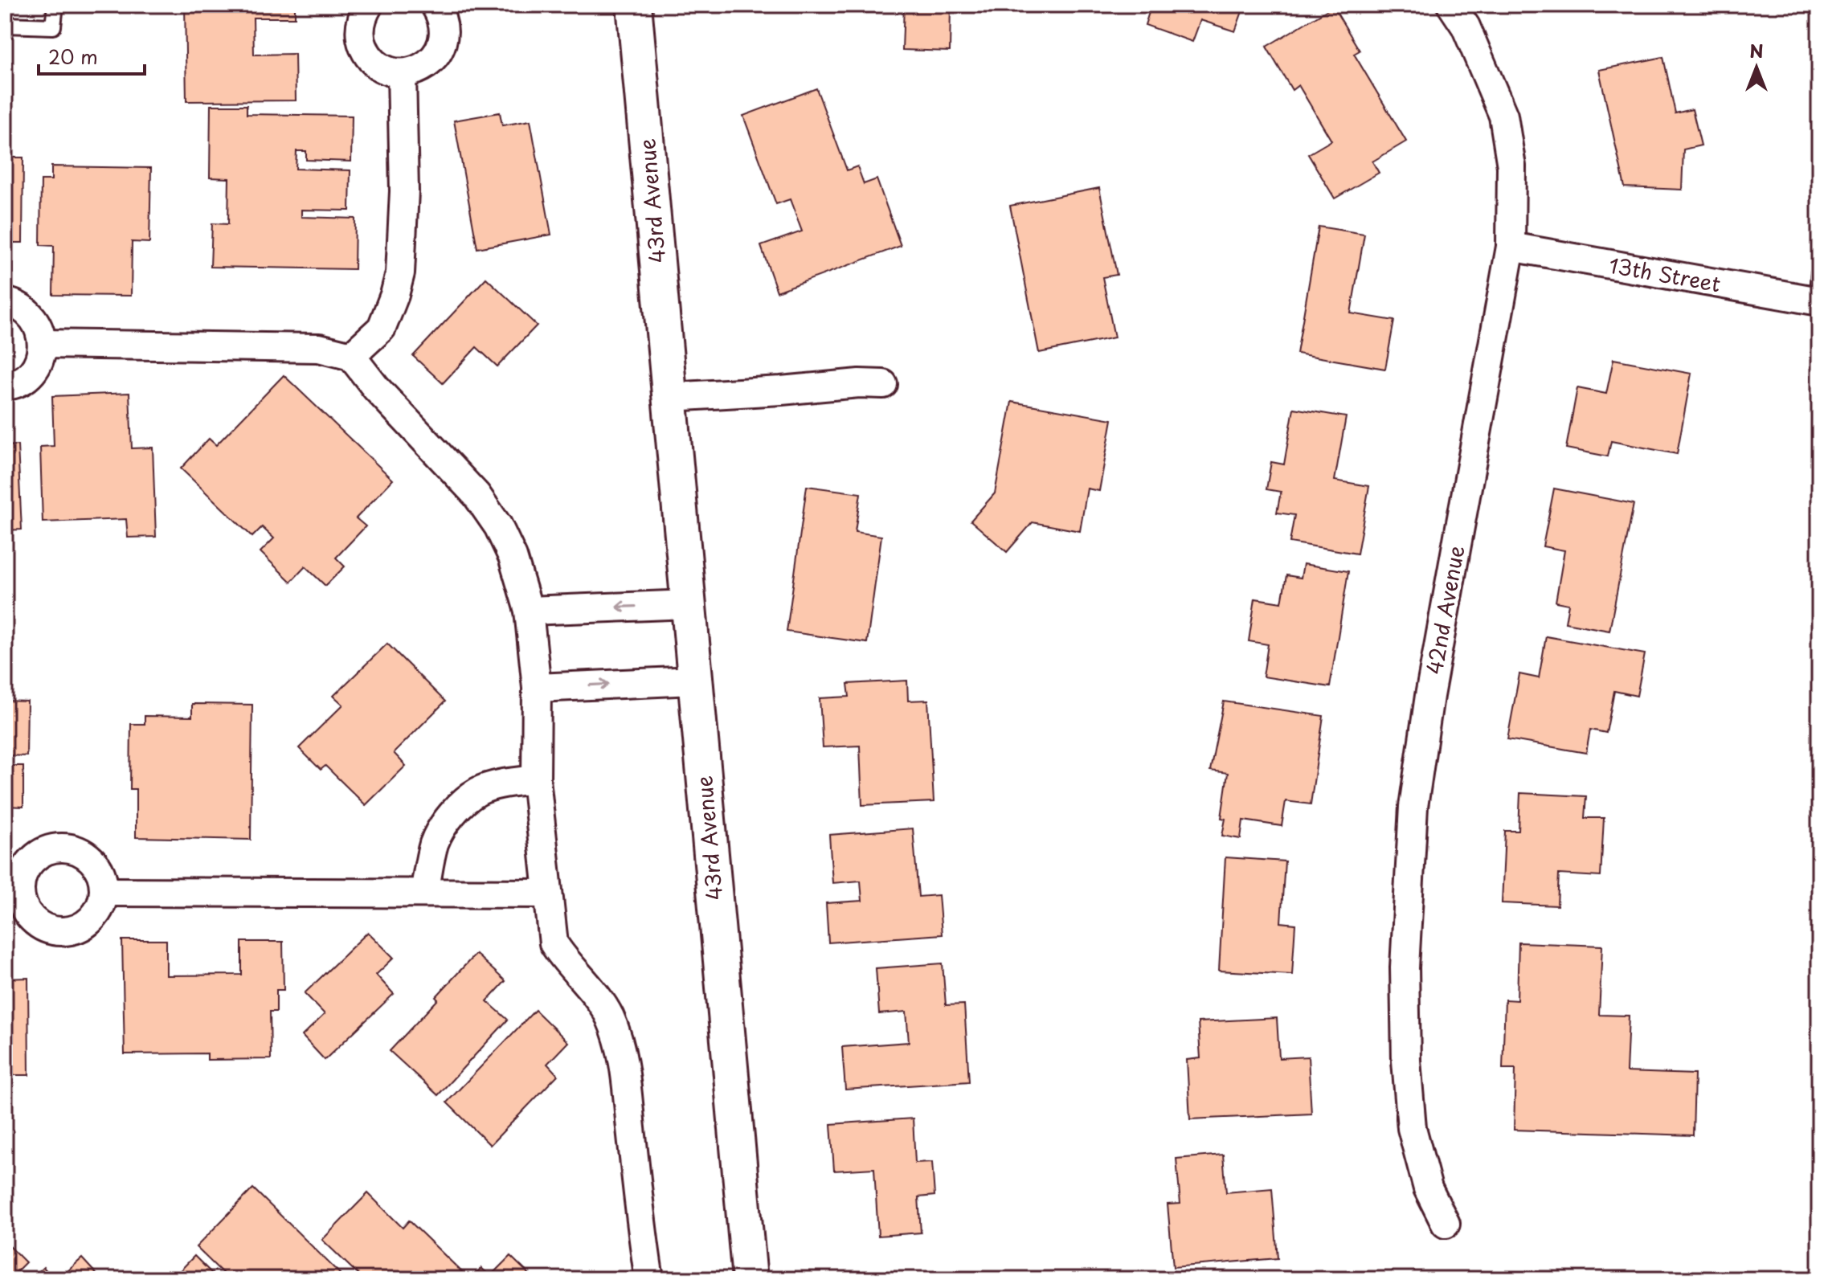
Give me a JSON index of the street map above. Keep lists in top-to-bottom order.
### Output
{
  "streets": {
    "street": ["43rd Avenue", "13th Street", "42nd Avenue"]
  },
  "crossings": [
    ["13th Street", "42nd Avenue"]
  ],
  "scale_bar": "20 m",
  "north": "top"
}
